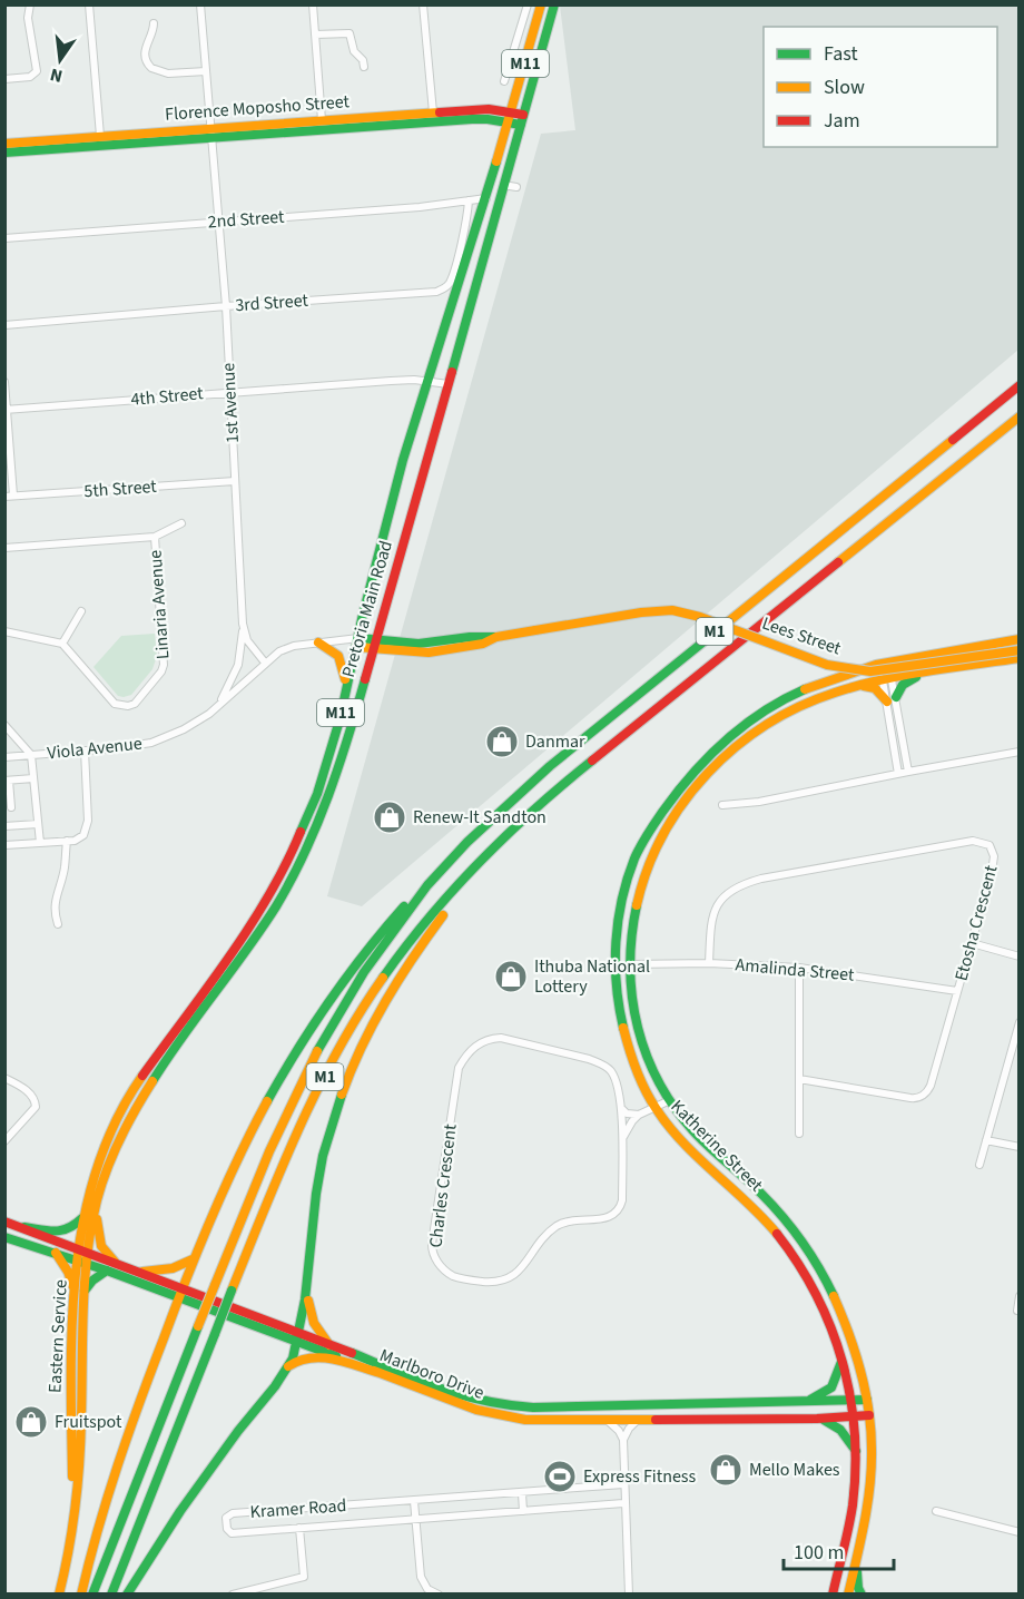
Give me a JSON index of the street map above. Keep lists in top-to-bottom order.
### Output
{
  "streets": {
    "main road": [
      "M11",
      "Florence Moposho Street",
      "Pretoria Main Road",
      "M1",
      "Lees Street",
      "Katherine Street",
      "Eastern Service",
      "Marlboro Drive"
    ],
    "street": [
      "2nd Street",
      "3rd Street",
      "4th Street",
      "1st Avenue",
      "5th Street",
      "Linaria Avenue",
      "Viola Avenue",
      "Etosha Crescent",
      "Amalinda Street",
      "Charles Crescent",
      "Kramer Road"
    ]
  },
  "crossings": [
    ["Florence Moposho Street", "1st Avenue"],
    ["Florence Moposho Street", "Pretoria Main Road"],
    ["2nd Street", "3rd Street"],
    ["2nd Street", "1st Avenue"],
    ["2nd Street", "Pretoria Main Road"],
    ["3rd Street", "1st Avenue"],
    ["4th Street", "1st Avenue"],
    ["4th Street", "Pretoria Main Road"],
    ["1st Avenue", "5th Street"],
    ["1st Avenue", "Viola Avenue"],
    ["Pretoria Main Road", "Lees Street"],
    ["Pretoria Main Road", "Viola Avenue"],
    ["Pretoria Main Road", "Eastern Service"],
    ["Pretoria Main Road", "Marlboro Drive"],
    ["Lees Street", "Viola Avenue"],
    ["Etosha Crescent", "Amalinda Street"],
    ["Amalinda Street", "Katherine Street"],
    ["Katherine Street", "Marlboro Drive"],
    ["Eastern Service", "Marlboro Drive"]
  ],
  "places": {
    "shop": [
      "Danmar",
      "Renew-It Sandton",
      "Ithuba National Lottery",
      "Fruitspot",
      "Mello Makes"
    ],
    "sports": ["Express Fitness"]
  },
  "legend": ["Fast", "Slow", "Jam"],
  "scale_bar": "100 m",
  "north": "bottom"
}
